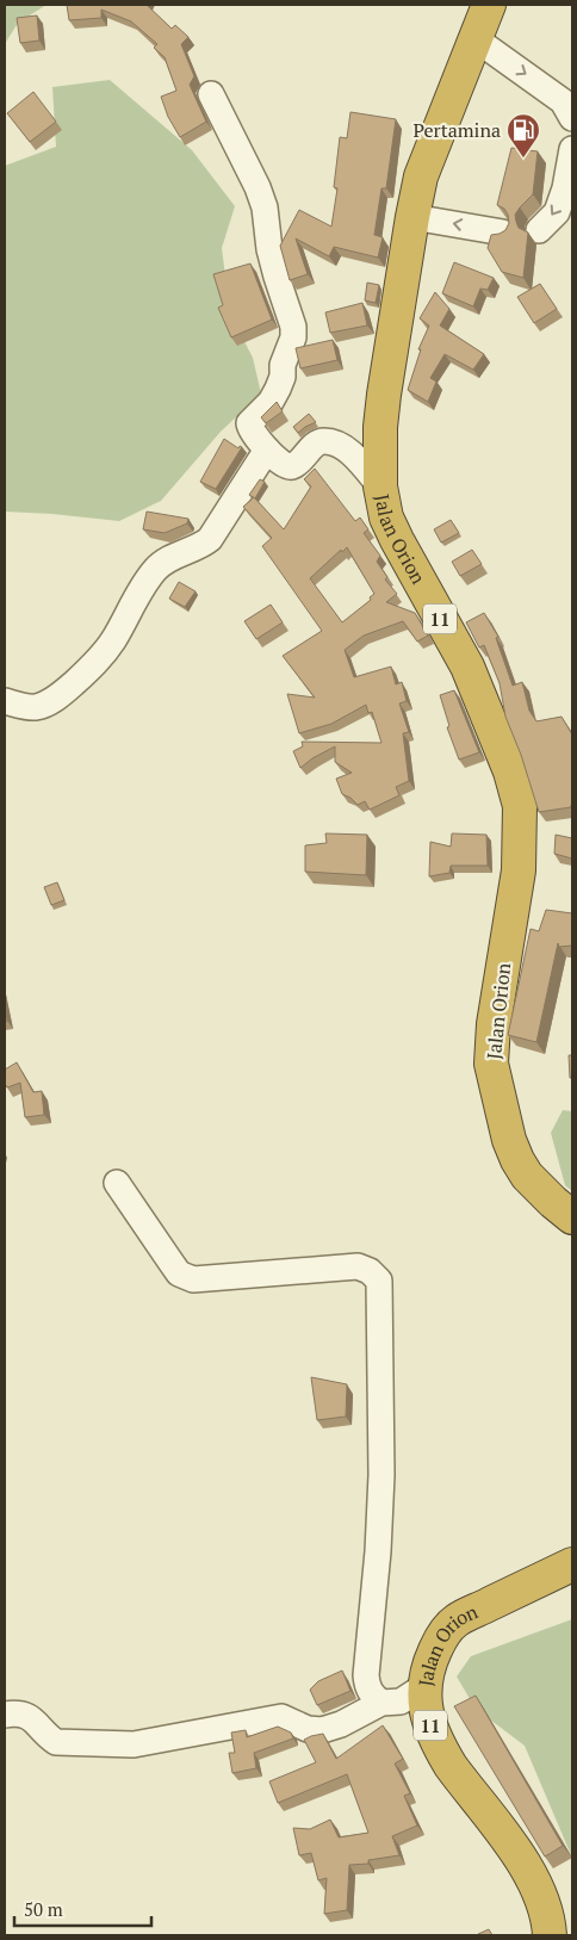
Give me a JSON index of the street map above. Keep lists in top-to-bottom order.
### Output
{
  "streets": {
    "highway": ["Jalan Orion", "11"]
  },
  "places": {
    "fuel station": ["Pertamina"]
  },
  "scale_bar": "50 m"
}
